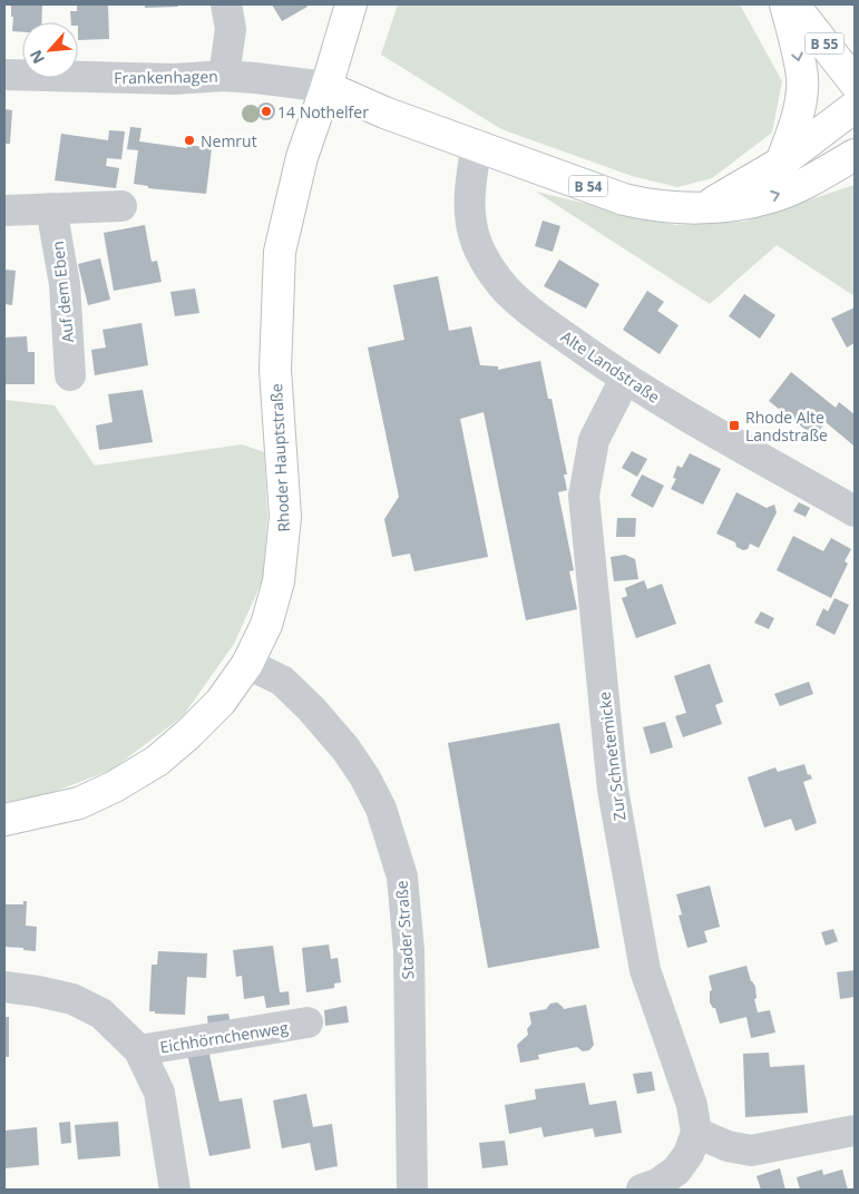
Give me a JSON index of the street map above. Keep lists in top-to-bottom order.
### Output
{
  "streets": {
    "main road": ["B 55", "B 54", "Rhoder Hauptstraße"],
    "street": [
      "Frankenhagen",
      "Auf dem Eben",
      "Alte Landstraße",
      "Zur Schnetemicke",
      "Stader Straße",
      "Eichhörnchenweg"
    ]
  },
  "crossings": [
    ["Frankenhagen", "B 54"],
    ["Frankenhagen", "Rhoder Hauptstraße"],
    ["B 54", "Alte Landstraße"],
    ["B 54", "Rhoder Hauptstraße"],
    ["Alte Landstraße", "Zur Schnetemicke"],
    ["Rhoder Hauptstraße", "Stader Straße"]
  ],
  "places": {
    "other": ["14 Nothelfer", "Nemrut"],
    "transit": ["Rhode Alte Landstraße"]
  },
  "north": "bottom left"
}
